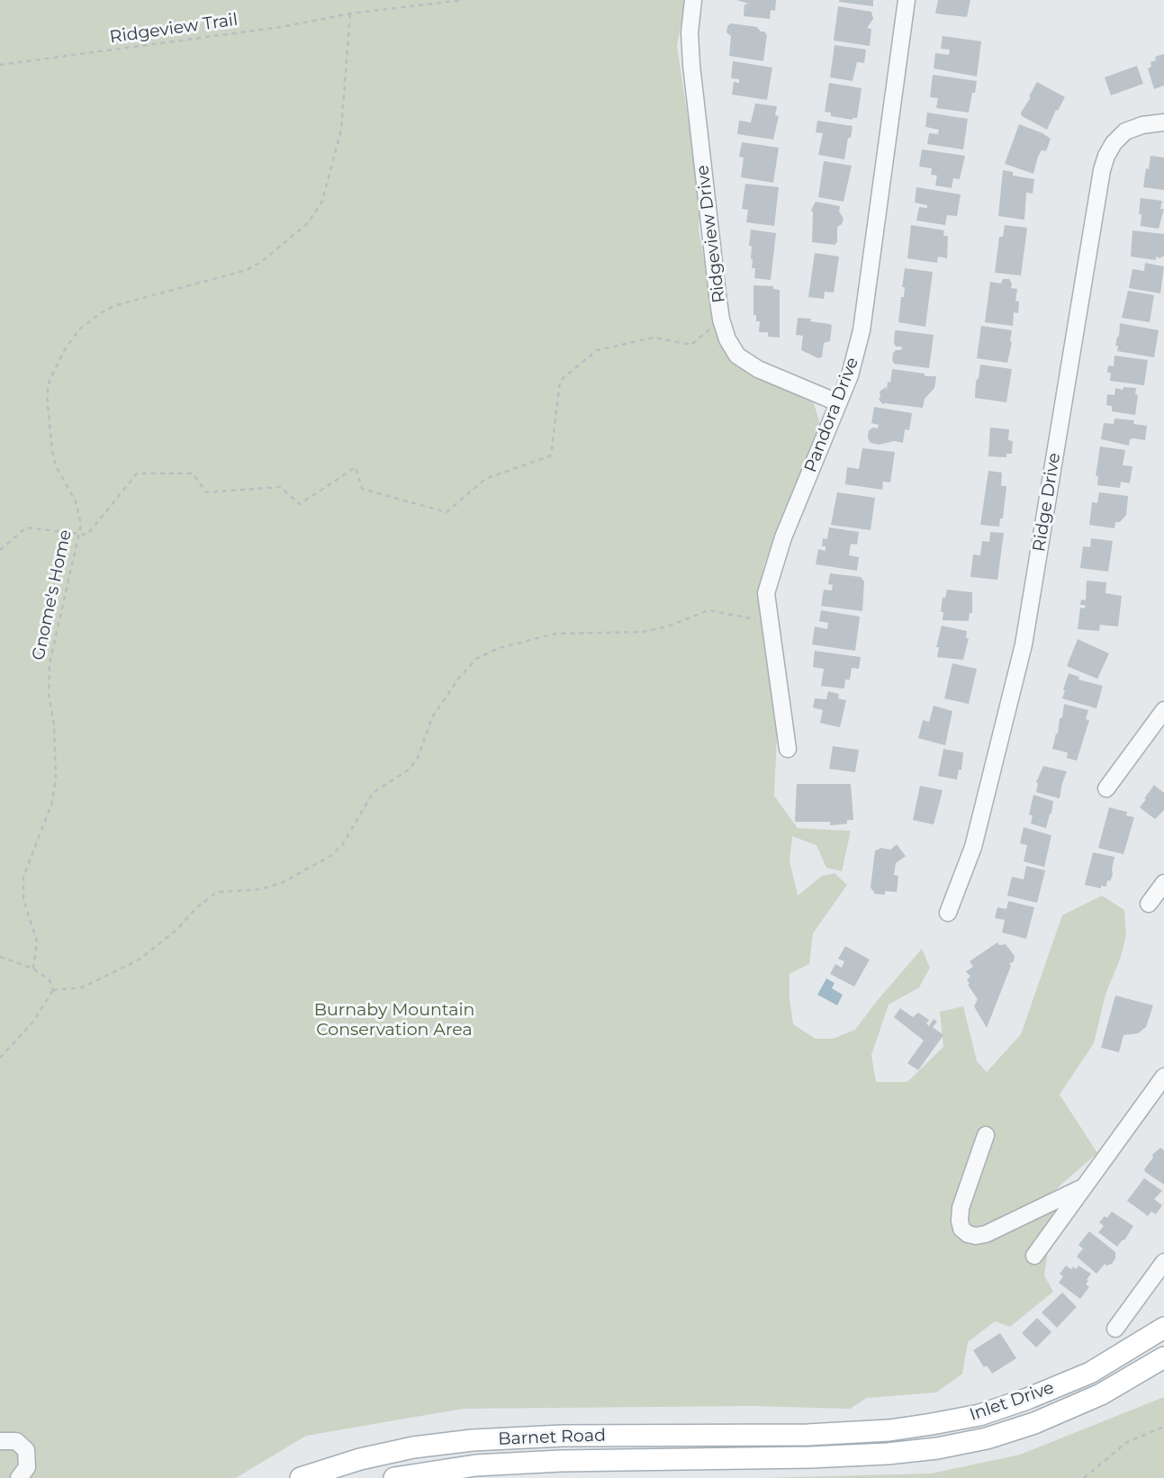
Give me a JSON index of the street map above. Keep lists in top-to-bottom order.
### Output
{
  "streets": {
    "main road": ["Inlet Drive", "Barnet Road"],
    "street": ["Ridgeview Drive", "Pandora Drive", "Ridge Drive"],
    "path": ["Ridgeview Trail", "Gnome's Home"]
  },
  "crossings": [
    ["Ridgeview Trail", "Gnome's Home"],
    ["Ridgeview Drive", "Pandora Drive"],
    ["Inlet Drive", "Barnet Road"]
  ],
  "parks": ["Burnaby Mountain Conservation Area"]
}
